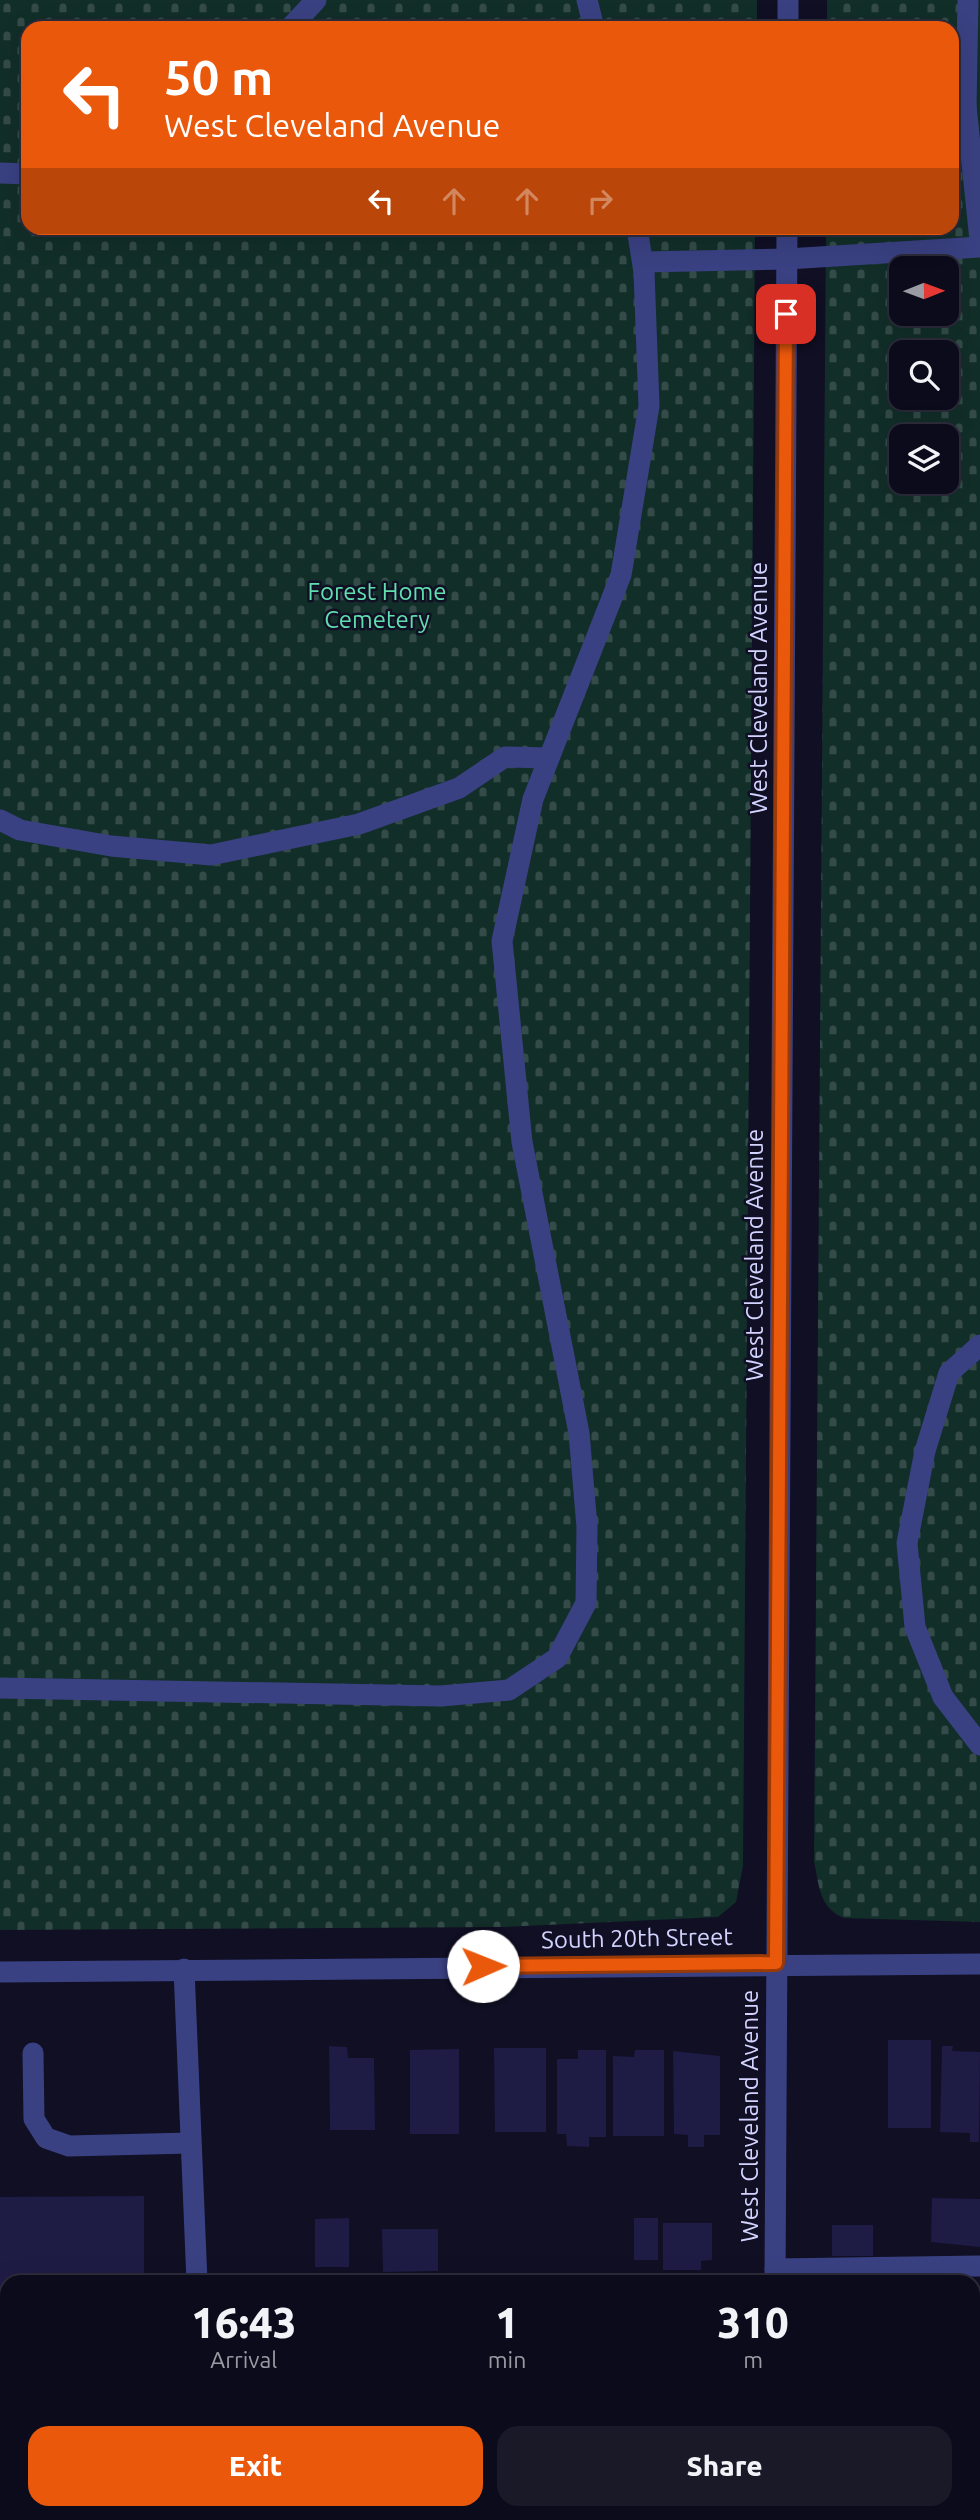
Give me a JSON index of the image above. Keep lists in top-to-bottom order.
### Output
{
  "streets": {
    "street": ["West Cleveland Avenue", "South 20th Street"]
  },
  "crossings": [
    ["West Cleveland Avenue", "South 20th Street"]
  ],
  "parks": ["Forest Home Cemetery"],
  "north": "right",
  "page": {
    "turn": ["50 m", "West Cleveland Avenue"],
    "eta": [
      "16:43",
      "Arrival",
      "1",
      "min",
      "310",
      "m"
    ],
    "buttons": ["Exit", "Share"]
  }
}
